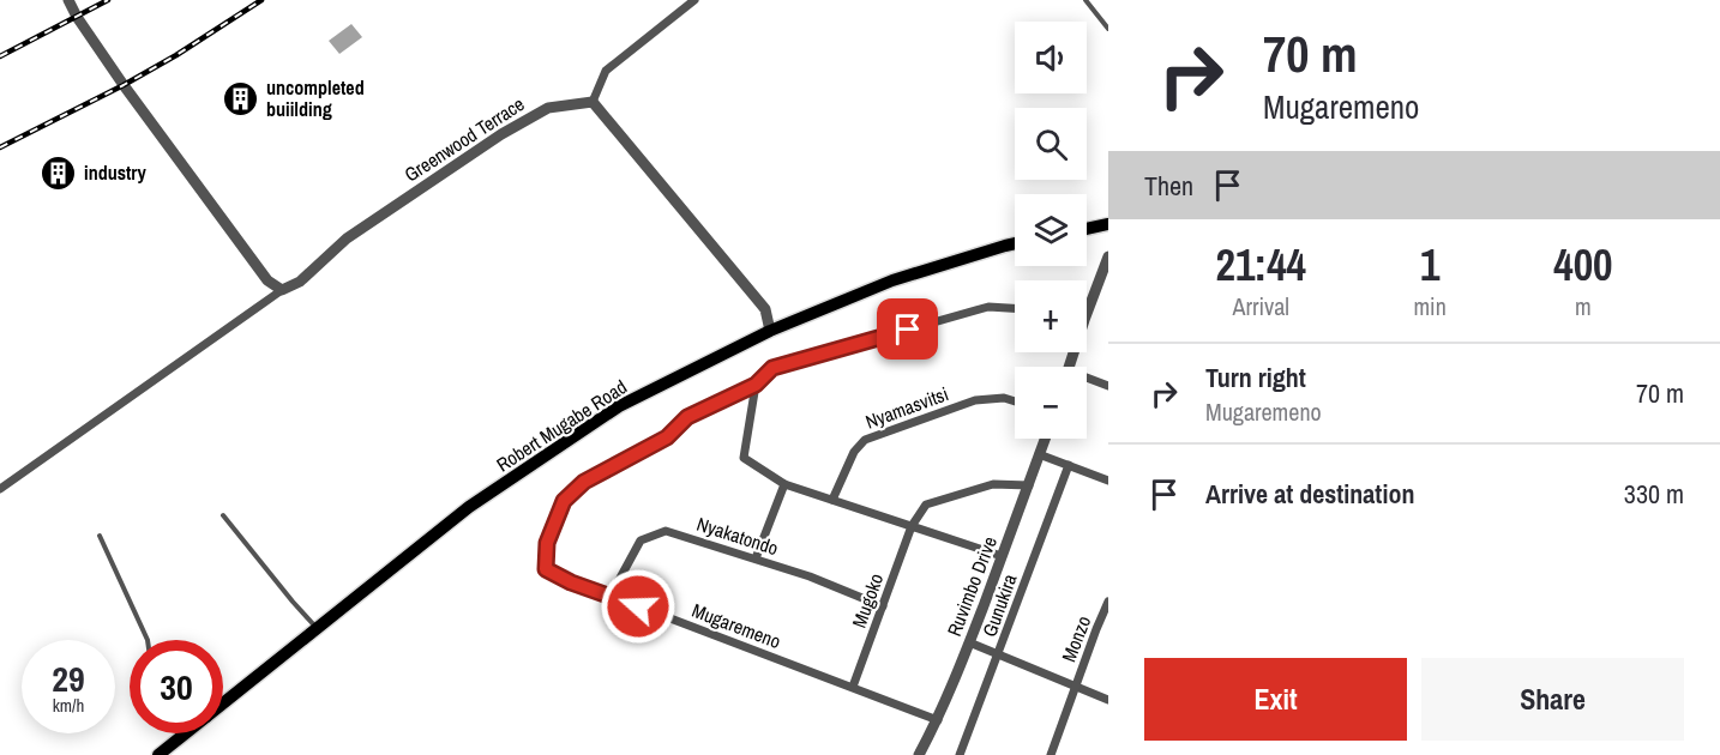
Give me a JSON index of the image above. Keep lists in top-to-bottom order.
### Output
{
  "streets": {
    "main road": ["Robert Mugabe Road"],
    "street": [
      "Greenwood Terrace",
      "Nyamasvitsi",
      "Nyakatondo",
      "Ruvimbo Drive",
      "Mugoko",
      "Gunukira",
      "Mugaremeno",
      "Monzo"
    ]
  },
  "crossings": [
    ["Nyakatondo", "Mugoko"],
    ["Nyakatondo", "Mugaremeno"],
    ["Ruvimbo Drive", "Mugaremeno"],
    ["Mugoko", "Mugaremeno"]
  ],
  "places": {
    "building": ["uncompleted buiilding", "industry"]
  },
  "page": {
    "turn": ["70 m", "Mugaremeno"],
    "map_buttons": ["+", "−"],
    "then": "Then",
    "eta": [
      "21:44",
      "Arrival",
      "1",
      "min",
      "400",
      "m"
    ],
    "list": [
      {
        "name": "Turn right",
        "note": "Mugaremeno",
        "value": "70 m"
      },
      {
        "name": "Arrive at destination",
        "value": "330 m"
      }
    ],
    "speed": "29 km/h",
    "limit": "30",
    "buttons": ["Exit", "Share"]
  }
}
